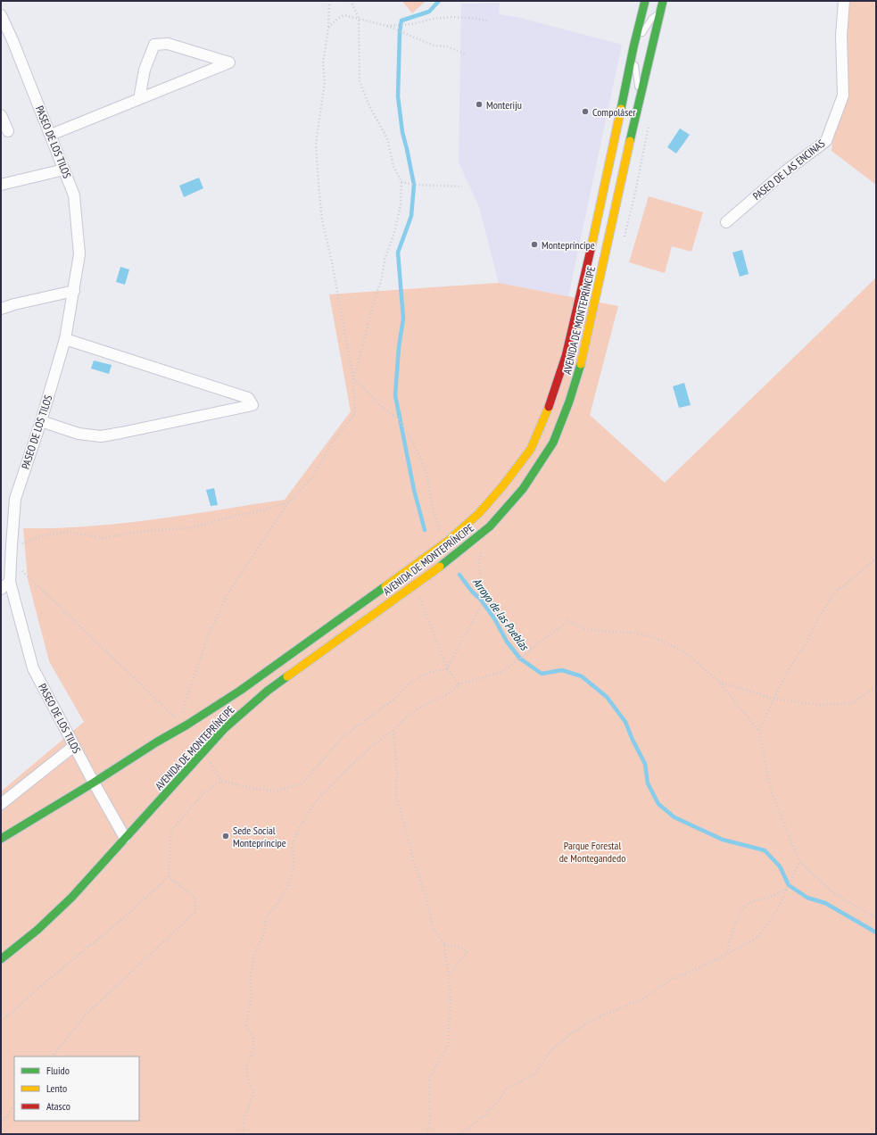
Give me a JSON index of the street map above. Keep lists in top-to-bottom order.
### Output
{
  "streets": {
    "street": ["PASEO DE LOS TILOS", "PASEO DE LAS ENCINAS", "AVENIDA DE MONTEPRÍNCIPE"]
  },
  "crossings": [
    ["PASEO DE LOS TILOS", "AVENIDA DE MONTEPRÍNCIPE"]
  ],
  "water": ["Arroyo de las Pueblas"],
  "parks": ["Parque Forestal de Montegandedo"],
  "places": [
    "Monteriju",
    "Compoláser",
    "Montepríncipe",
    "Sede Social Montepríncipe"
  ],
  "legend": ["Fluido", "Lento", "Atasco"]
}
